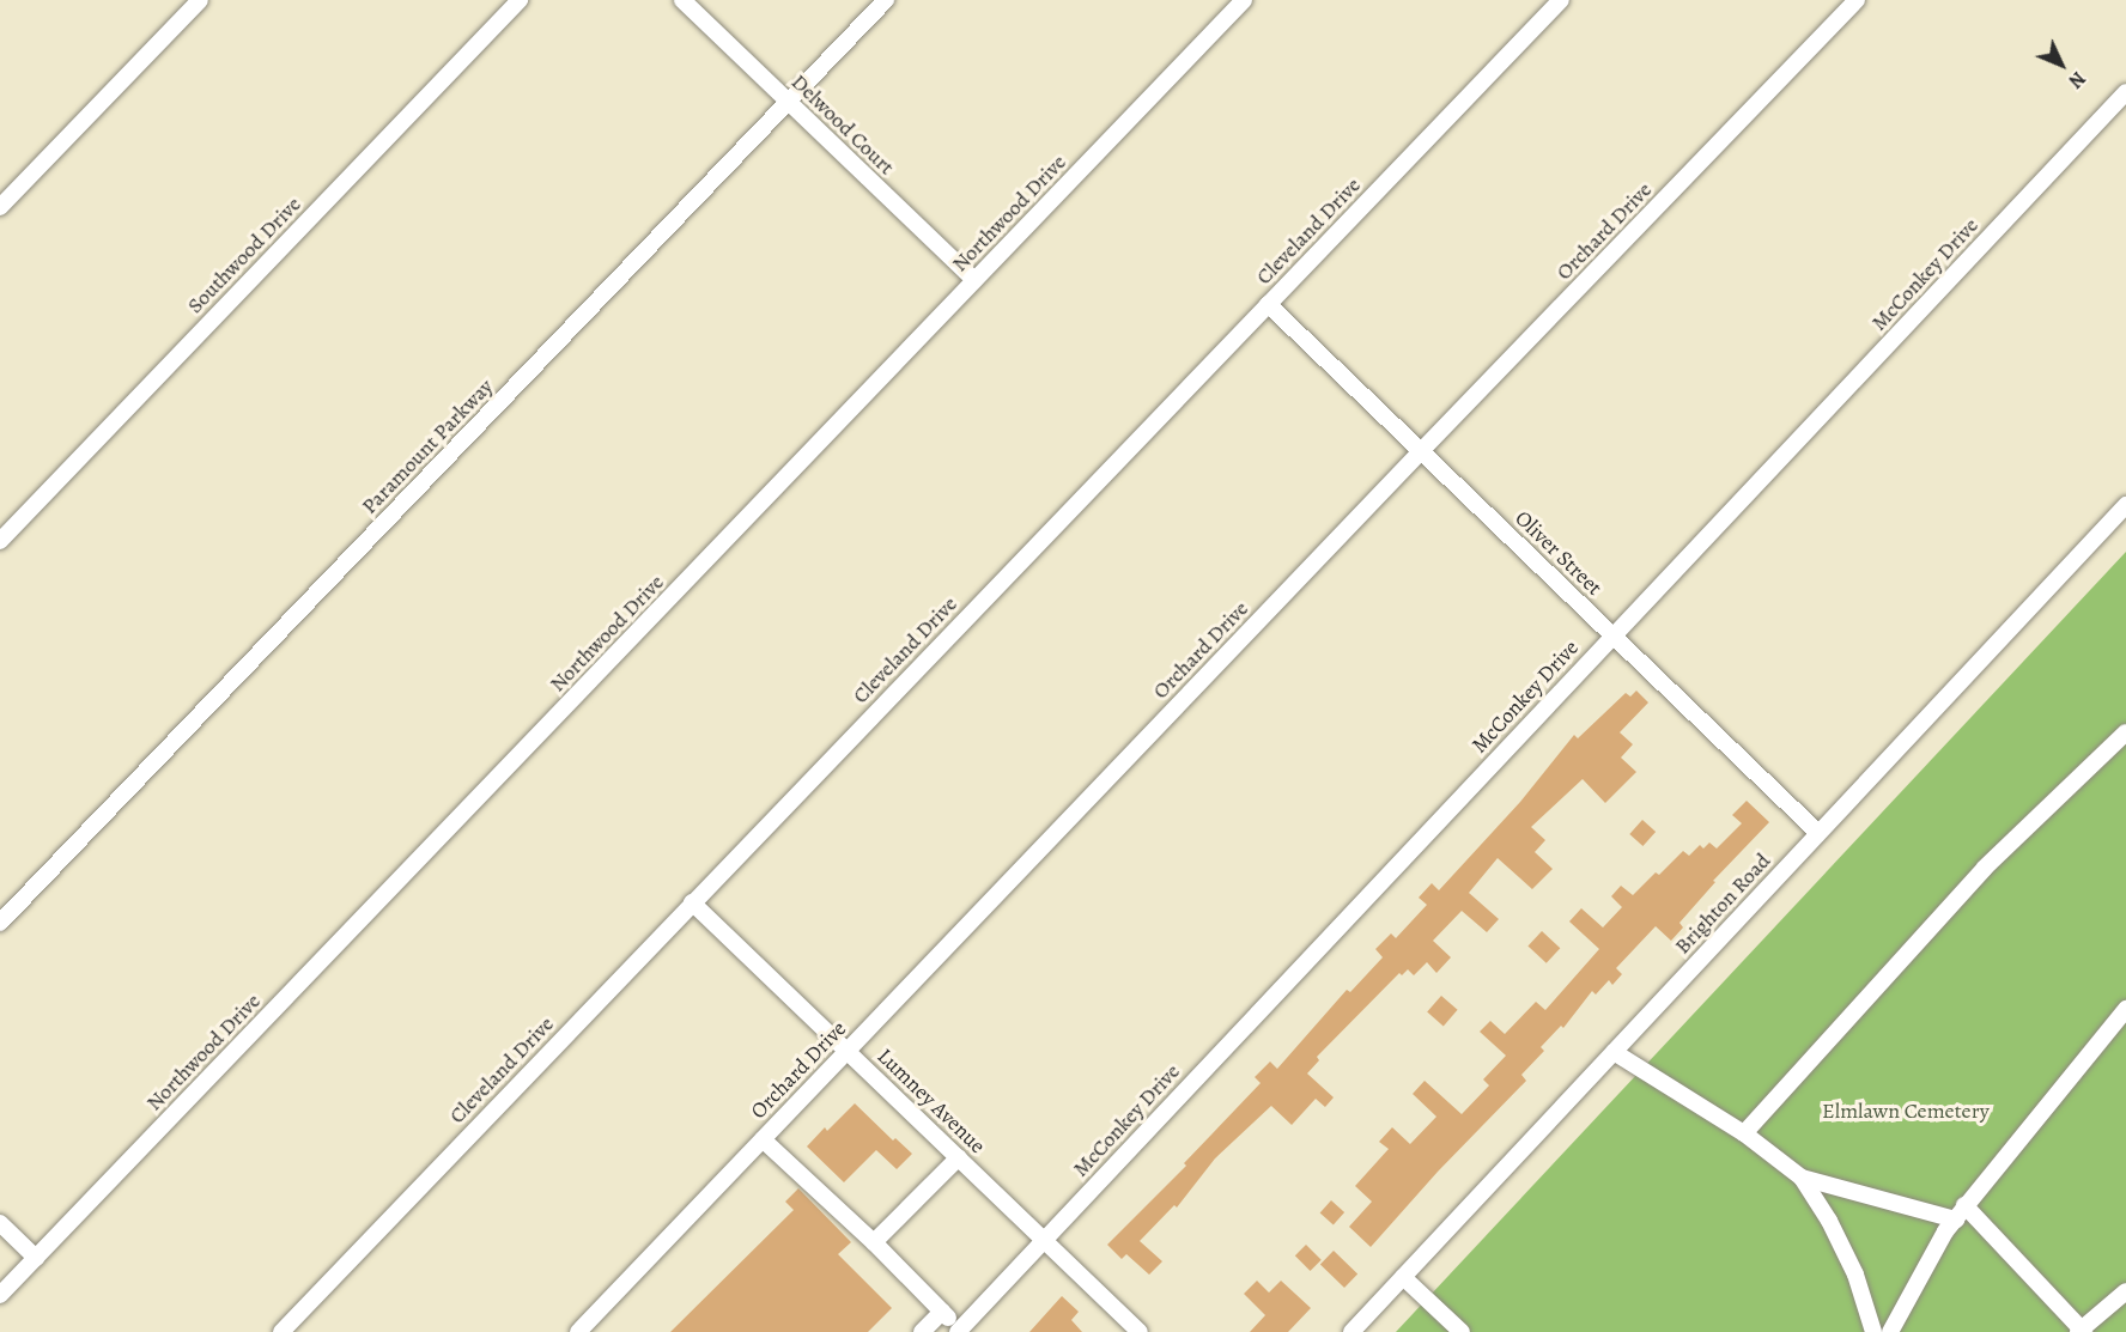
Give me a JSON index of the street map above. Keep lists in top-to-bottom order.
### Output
{
  "streets": {
    "street": [
      "Delwood Court",
      "Northwood Drive",
      "Cleveland Drive",
      "Orchard Drive",
      "Southwood Drive",
      "McConkey Drive",
      "Paramount Parkway",
      "Oliver Street",
      "Brighton Road",
      "Lumney Avenue"
    ]
  },
  "crossings": [
    ["Delwood Court", "Northwood Drive"],
    ["Delwood Court", "Paramount Parkway"],
    ["Cleveland Drive", "Oliver Street"],
    ["Cleveland Drive", "Lumney Avenue"],
    ["Orchard Drive", "Oliver Street"],
    ["Orchard Drive", "Lumney Avenue"],
    ["McConkey Drive", "Oliver Street"],
    ["McConkey Drive", "Lumney Avenue"],
    ["Oliver Street", "Brighton Road"]
  ],
  "parks": ["Elmlawn Cemetery"],
  "north": "bottom right"
}
